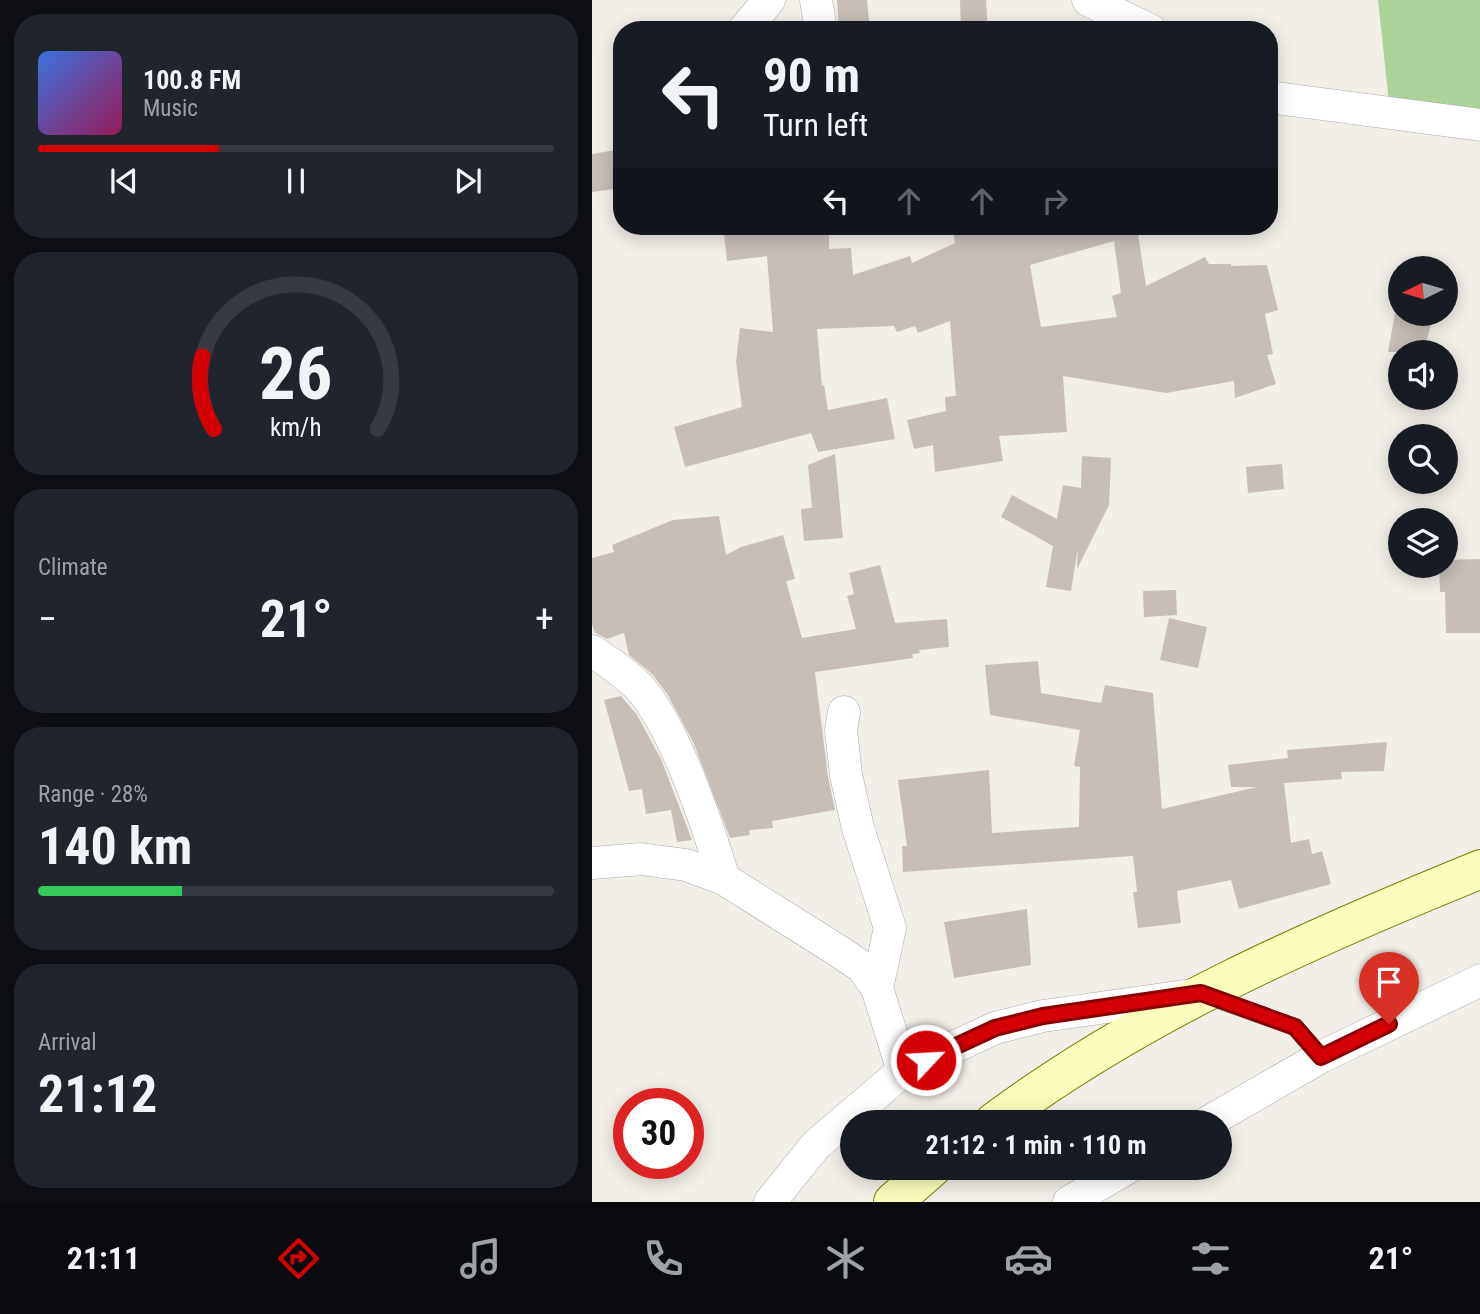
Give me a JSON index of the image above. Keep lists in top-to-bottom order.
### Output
{
  "north": "left",
  "page": {
    "turn": ["90 m", "Turn left"],
    "song": ["100.8 FM", "Music"],
    "tile": [
      "Climate",
      ["Range · 28%", "140 km"],
      ["Arrival", "21:12"]
    ],
    "heat": ["−", "21°", "+"],
    "limit": "30",
    "trip": "21:12 · 1 min · 110 m",
    "tabs": ["21:11", "21°"],
    "gauge": ["26", "km/h"]
  }
}
